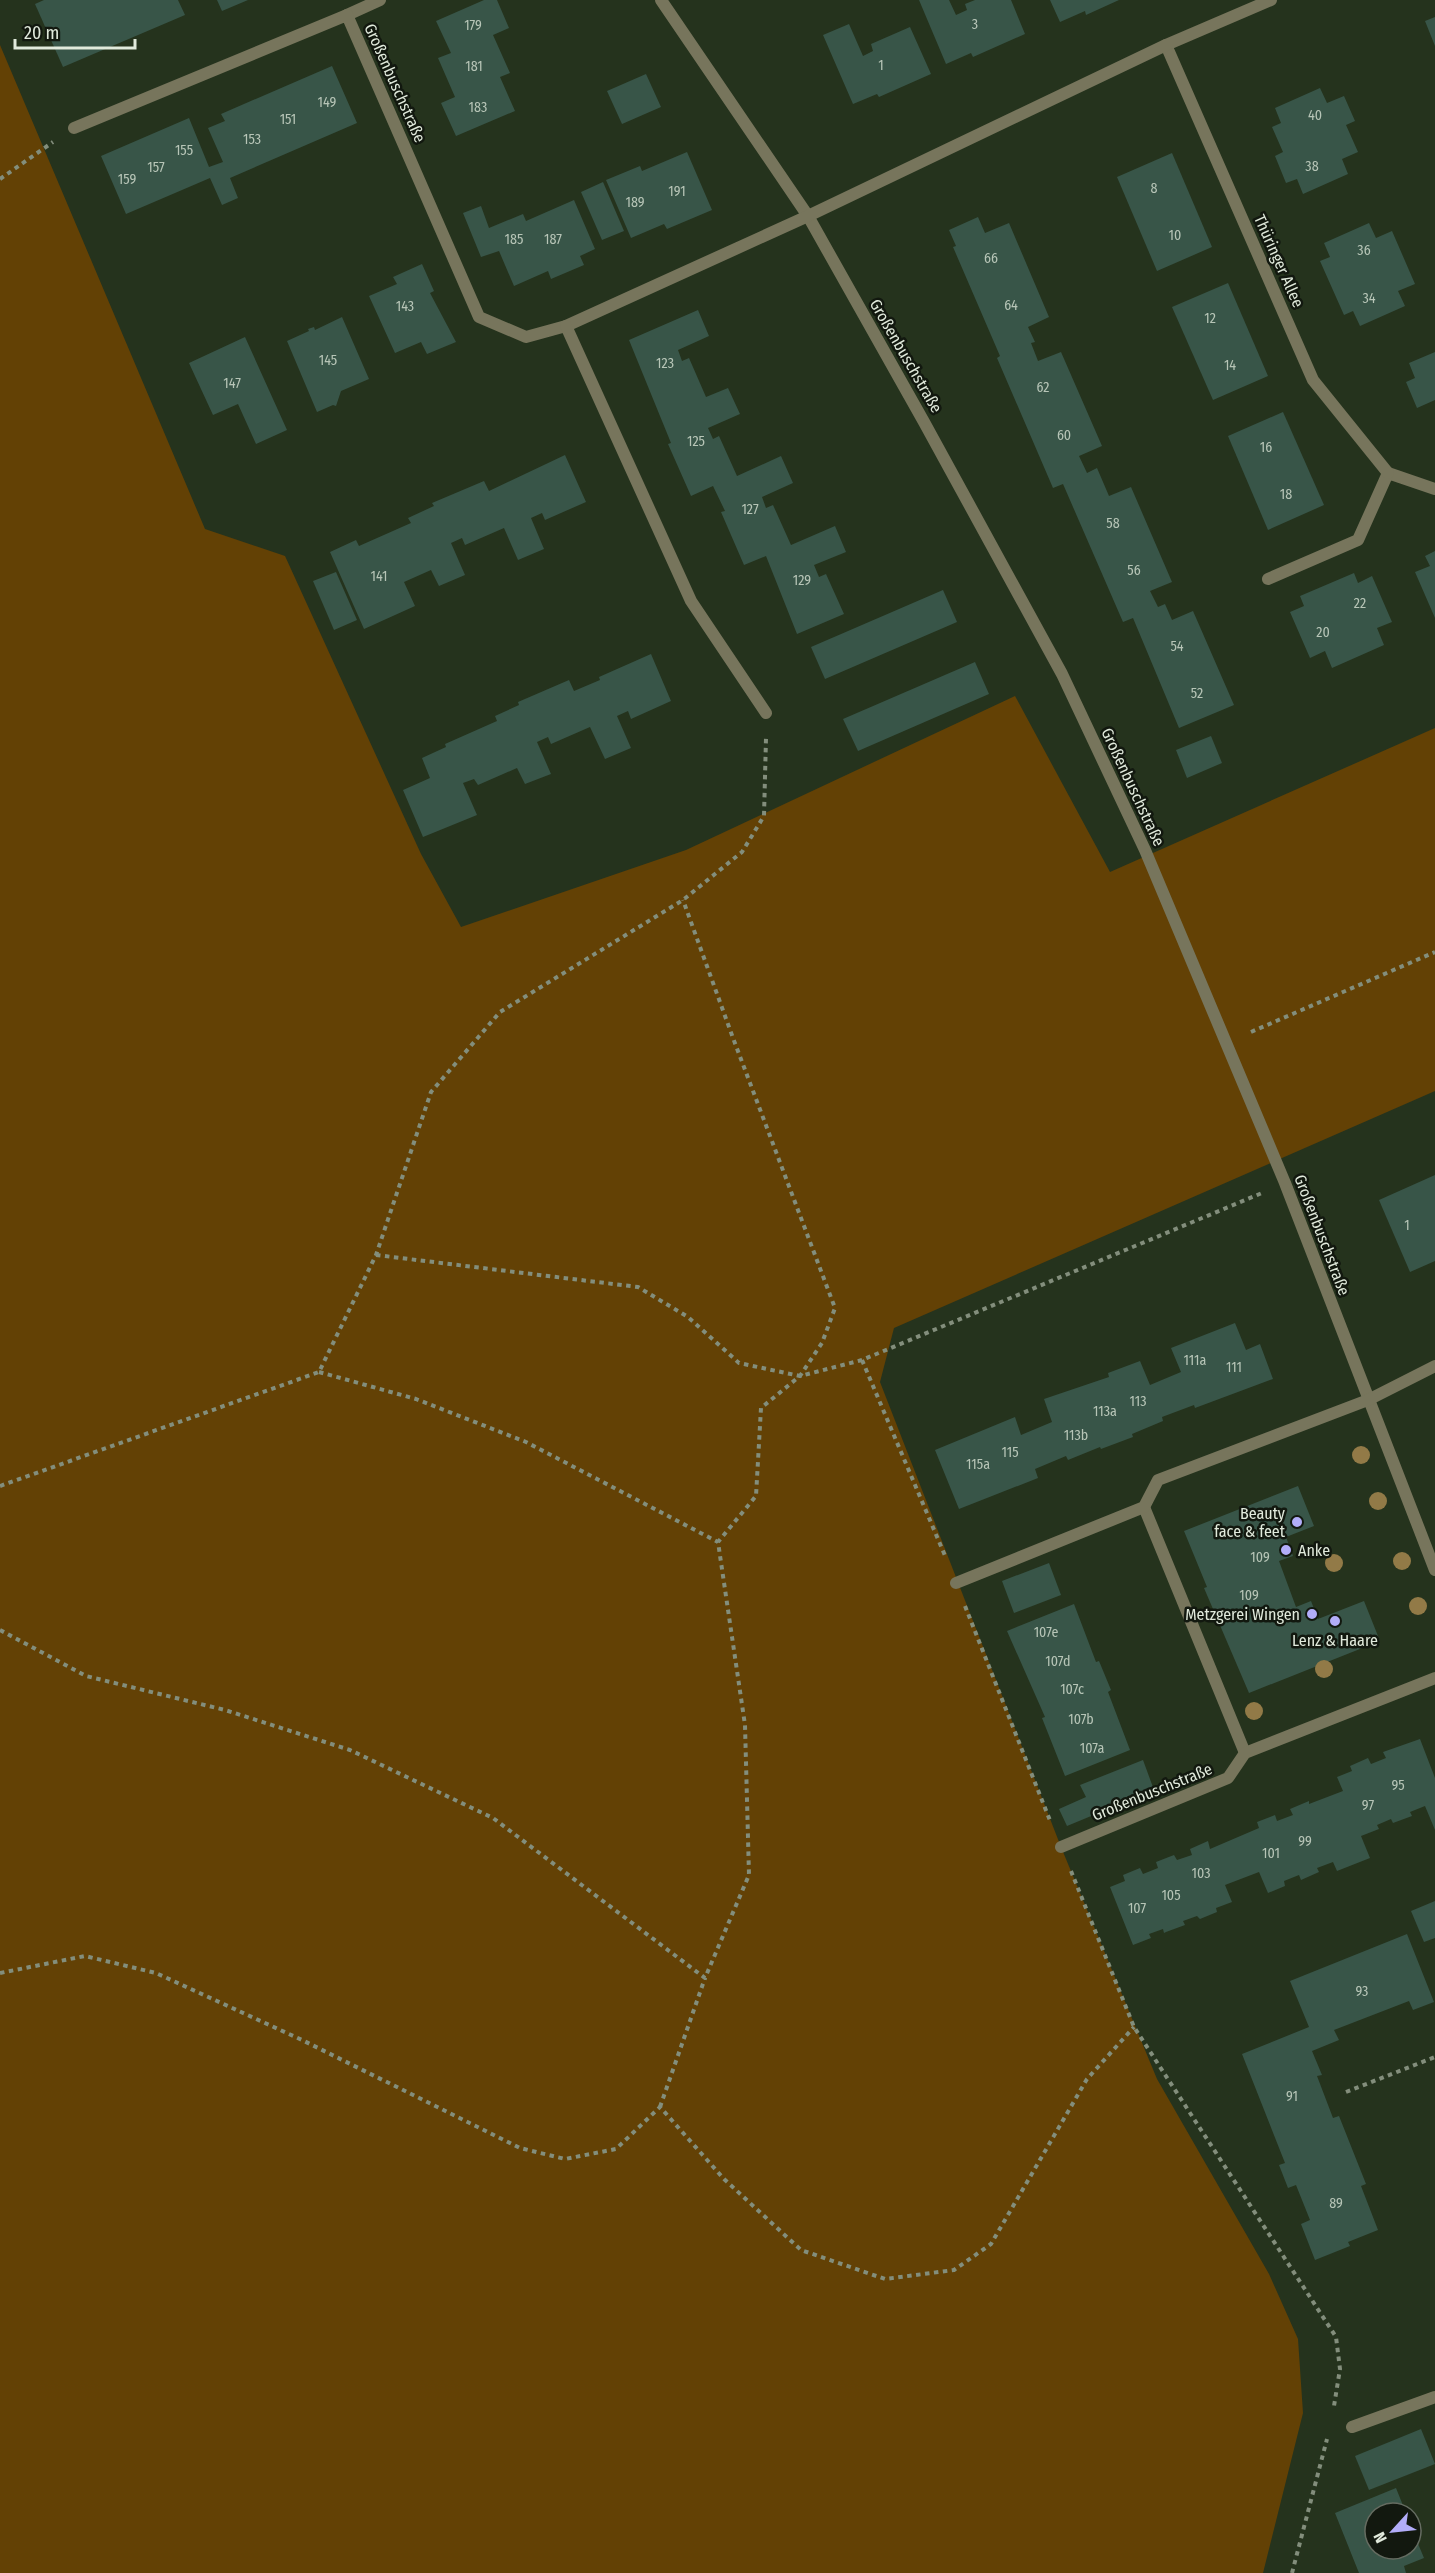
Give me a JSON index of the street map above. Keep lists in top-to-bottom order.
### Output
{
  "streets": {
    "street": ["Großenbuschstraße", "Thüringer Allee"]
  },
  "places": [
    "Beauty face & feet",
    "Anke",
    "Metzgerei Wingen",
    "Lenz & Haare"
  ],
  "house_numbers": [
    "3",
    "179",
    "1",
    "181",
    "149",
    "183",
    "40",
    "151",
    "153",
    "155",
    "38",
    "157",
    "159",
    "8",
    "191",
    "189",
    "10",
    "185",
    "187",
    "36",
    "66",
    "34",
    "64",
    "143",
    "12",
    "145",
    "123",
    "14",
    "147",
    "62",
    "60",
    "125",
    "16",
    "18",
    "127",
    "58",
    "56",
    "141",
    "129",
    "22",
    "20",
    "54",
    "52",
    "1",
    "111a",
    "111",
    "113",
    "113a",
    "113b",
    "115",
    "115a",
    "109",
    "109",
    "107e",
    "107d",
    "107c",
    "107b",
    "107a",
    "95",
    "97",
    "99",
    "101",
    "103",
    "105",
    "107",
    "93",
    "91",
    "89"
  ],
  "scale_bar": "20 m",
  "north": "bottom left"
}
